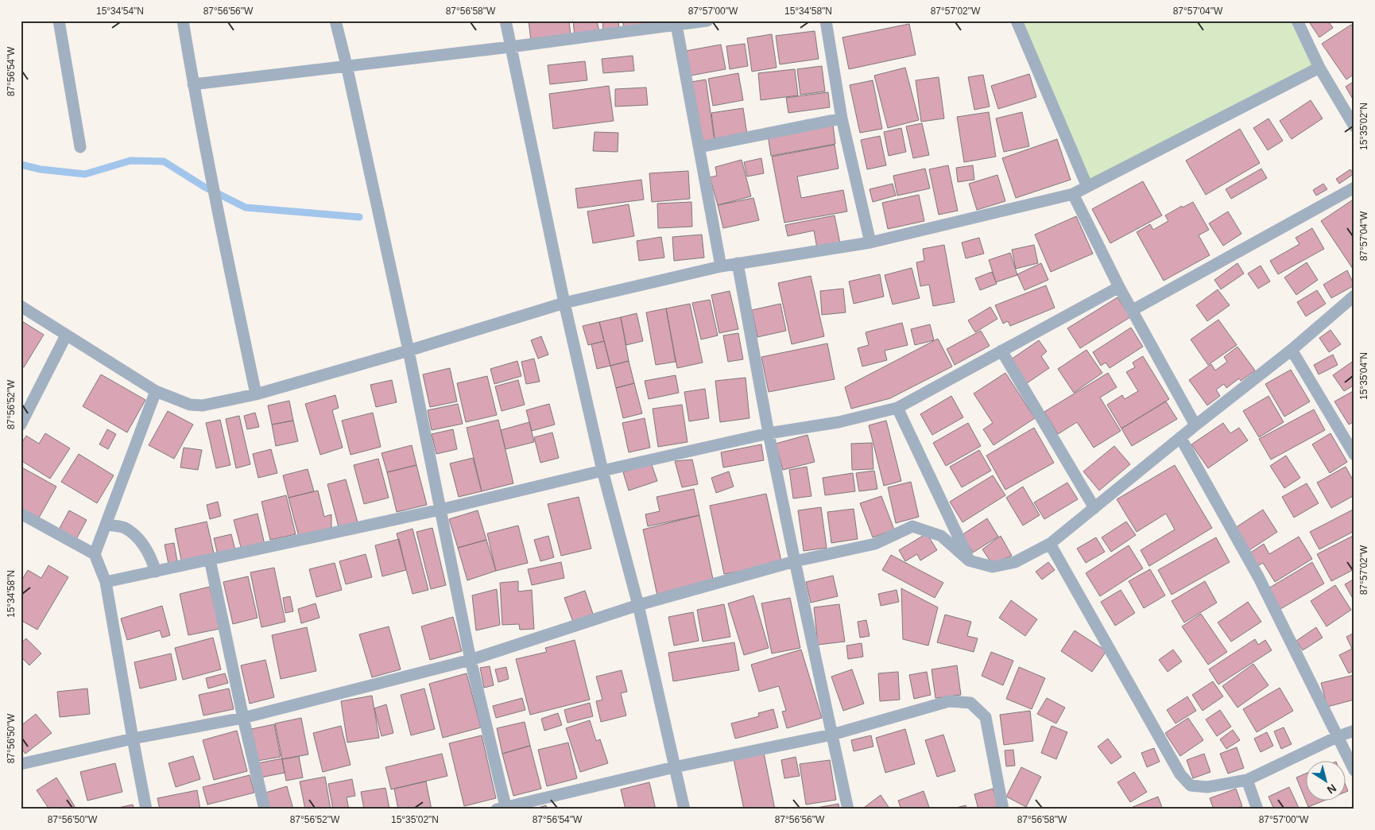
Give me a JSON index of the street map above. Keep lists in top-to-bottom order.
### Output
{
  "north": "bottom right",
  "coordinates": [
    "15°34'54\"N",
    "87°56'56\"W",
    "87°56'58\"W",
    "87°57'00\"W",
    "15°34'58\"N",
    "87°57'02\"W",
    "87°57'04\"W",
    "87°56'54\"W",
    "15°35'02\"N",
    "15°35'04\"N",
    "87°56'52\"W",
    "87°56'50\"W"
  ]
}
